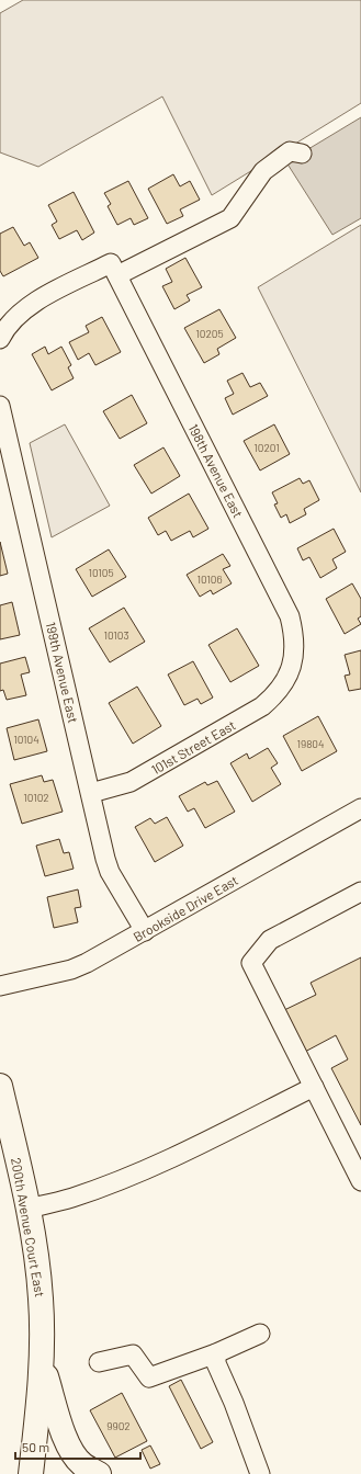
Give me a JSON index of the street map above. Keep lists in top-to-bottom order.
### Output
{
  "streets": {
    "main road": ["200th Avenue Court East"],
    "street": [
      "198th Avenue East",
      "199th Avenue East",
      "101st Street East",
      "Brookside Drive East"
    ]
  },
  "crossings": [
    ["198th Avenue East", "101st Street East"],
    ["199th Avenue East", "101st Street East"],
    ["199th Avenue East", "Brookside Drive East"]
  ],
  "house_numbers": [
    "10205",
    "10201",
    "10105",
    "10106",
    "10103",
    "10104",
    "19804",
    "10102",
    "9902"
  ],
  "scale_bar": "50 m"
}
